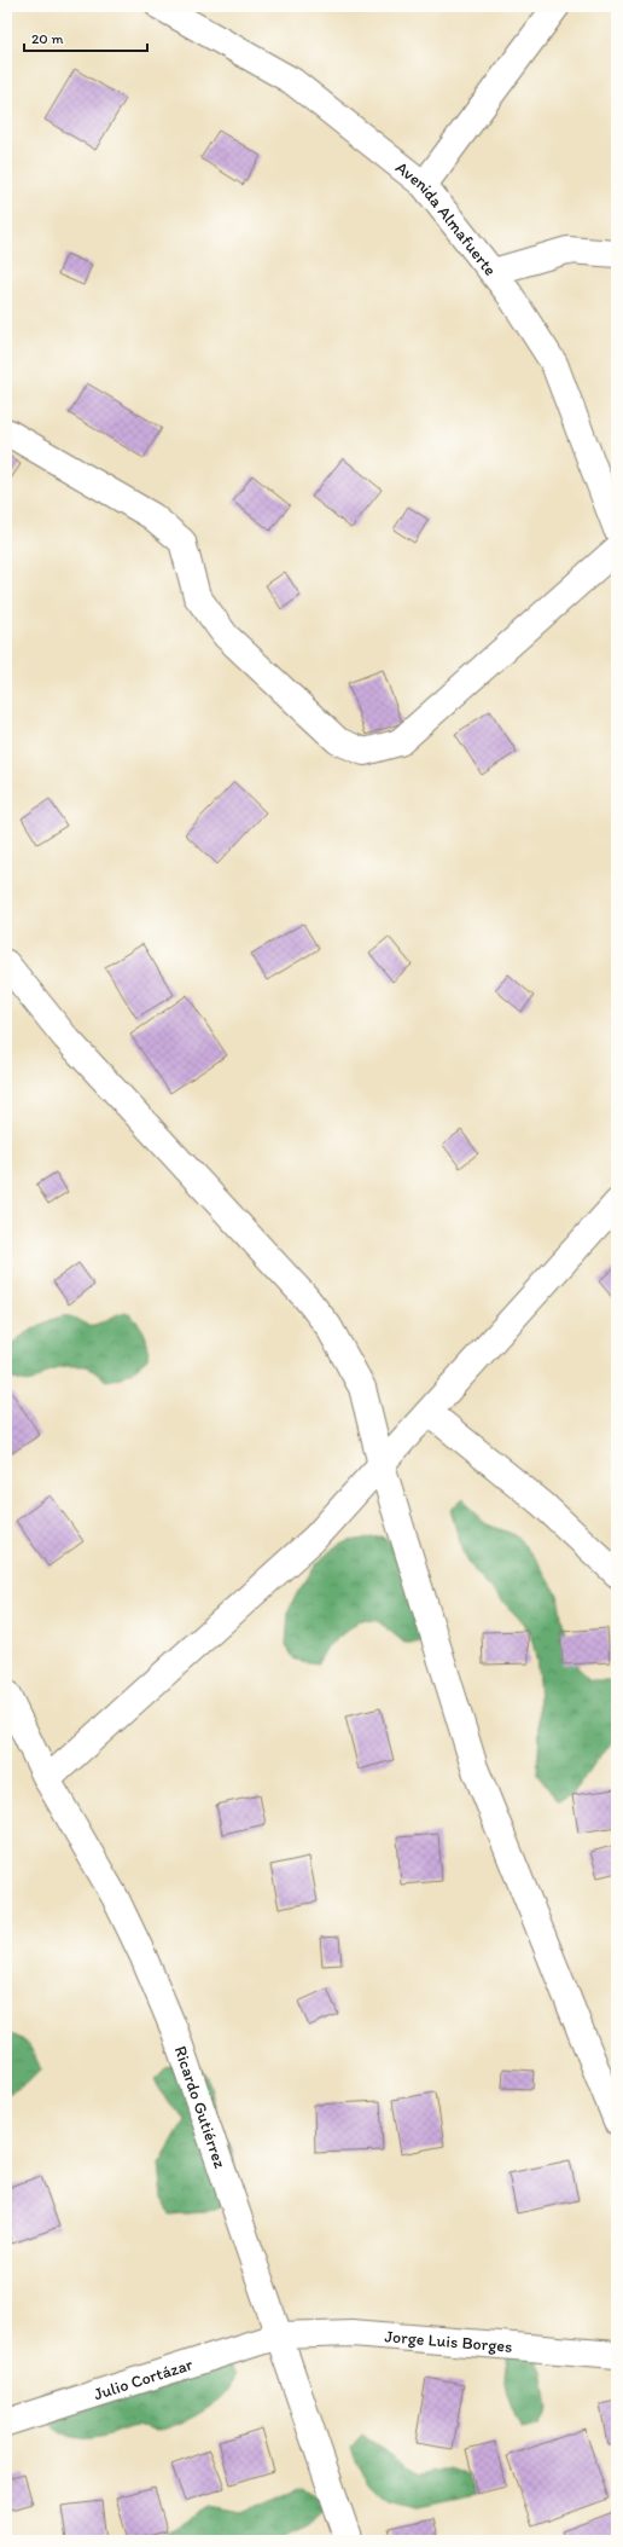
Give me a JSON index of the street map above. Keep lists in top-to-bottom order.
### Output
{
  "streets": {
    "street": [
      "Avenida Almafuerte",
      "Ricardo Gutiérrez",
      "Jorge Luis Borges",
      "Julio Cortázar"
    ]
  },
  "crossings": [
    ["Ricardo Gutiérrez", "Jorge Luis Borges"],
    ["Ricardo Gutiérrez", "Julio Cortázar"],
    ["Jorge Luis Borges", "Julio Cortázar"]
  ],
  "scale_bar": "20 m"
}
